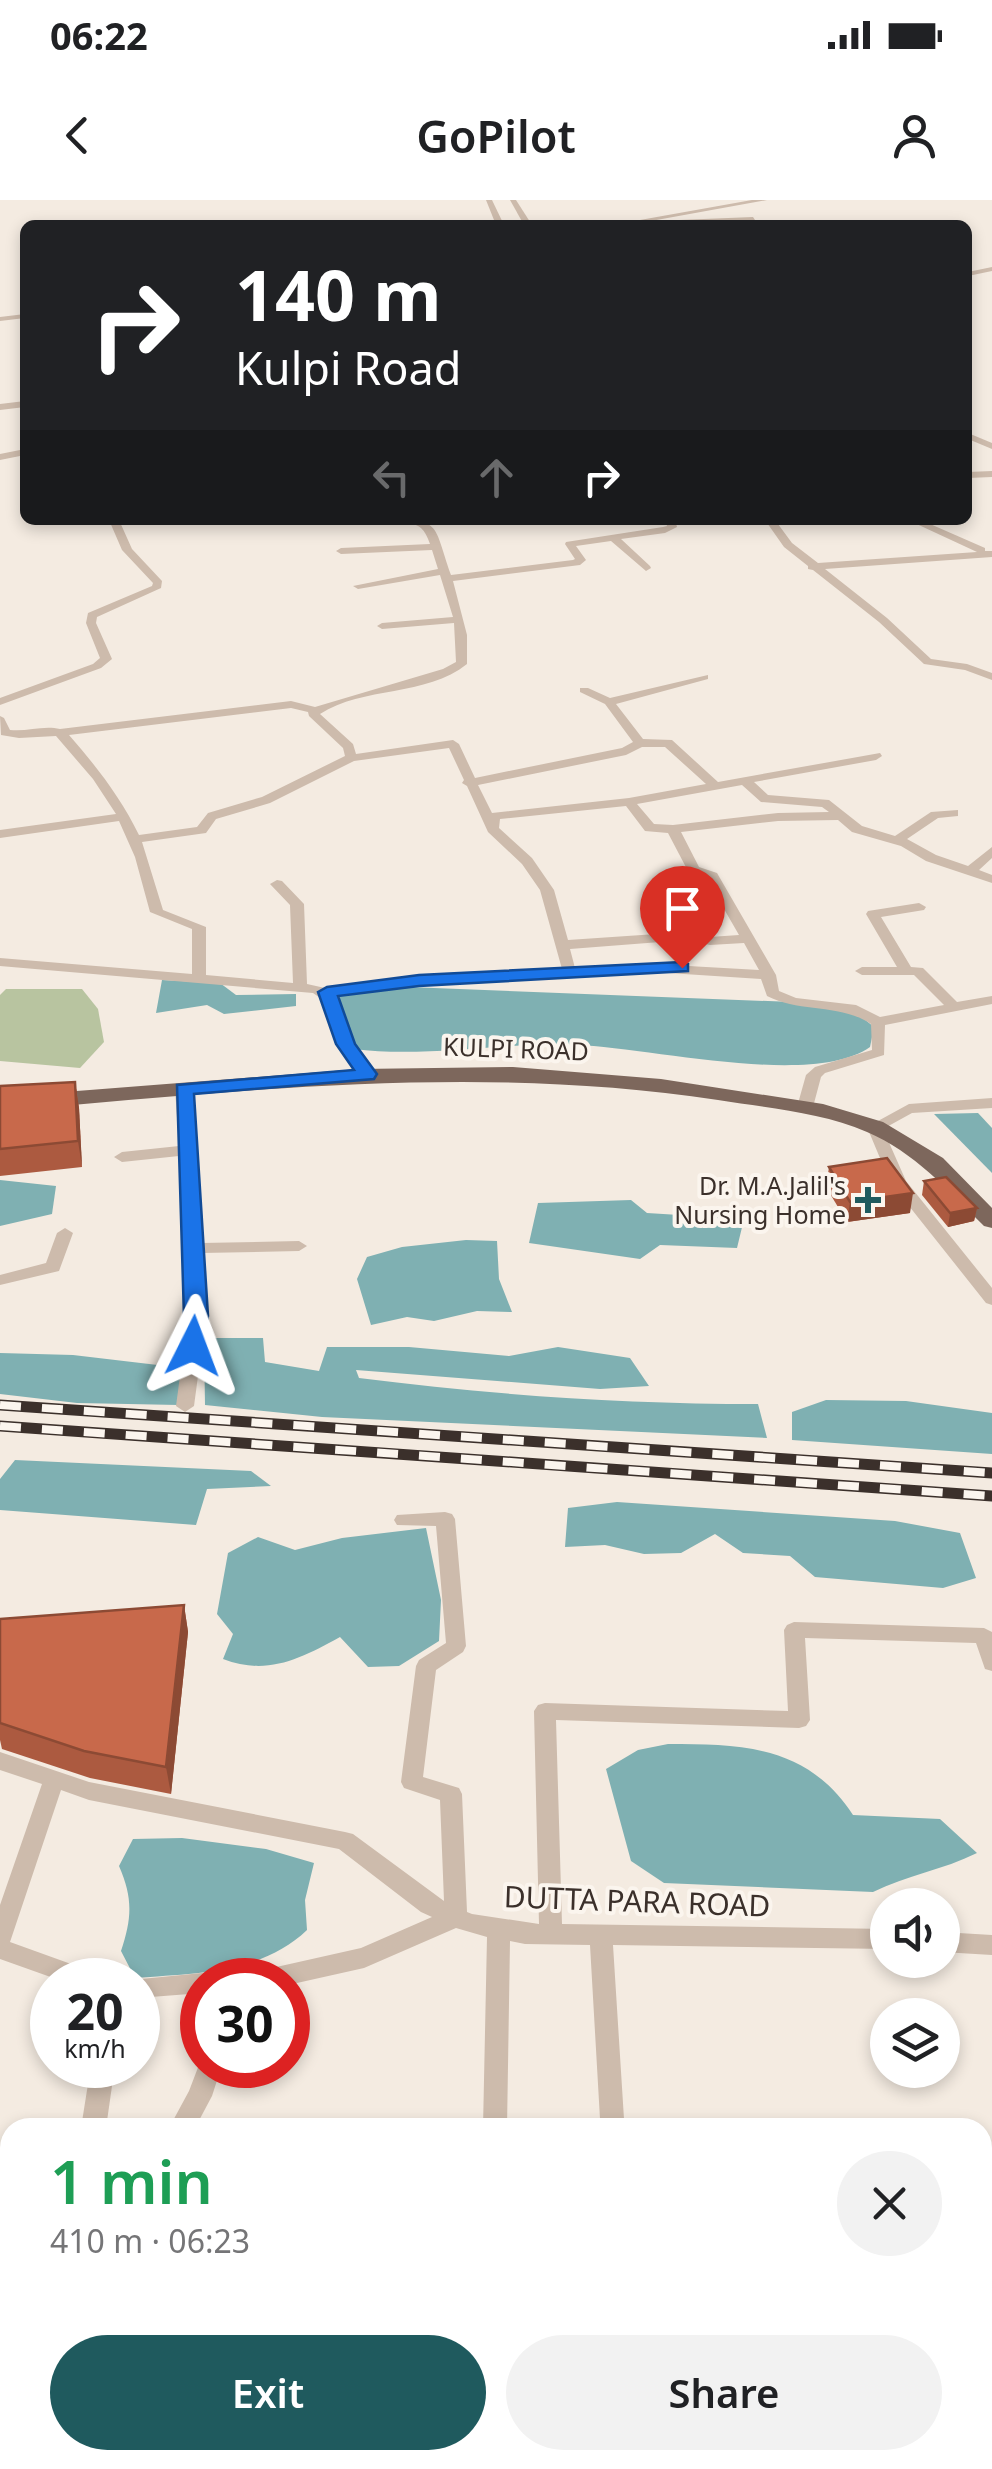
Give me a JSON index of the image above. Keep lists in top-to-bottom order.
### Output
{
  "streets": {
    "main road": ["KULPI ROAD"],
    "street": ["DUTTA PARA ROAD"]
  },
  "places": {
    "health": ["Dr. M.A.Jalil's Nursing Home"]
  },
  "page": {
    "status": "06:22",
    "header": "GoPilot",
    "turn": ["140 m", "Kulpi Road"],
    "speed": "20 km/h",
    "limit": "30",
    "heading": ["1 min", "410 m · 06:23"],
    "buttons": ["Exit", "Share"]
  }
}
